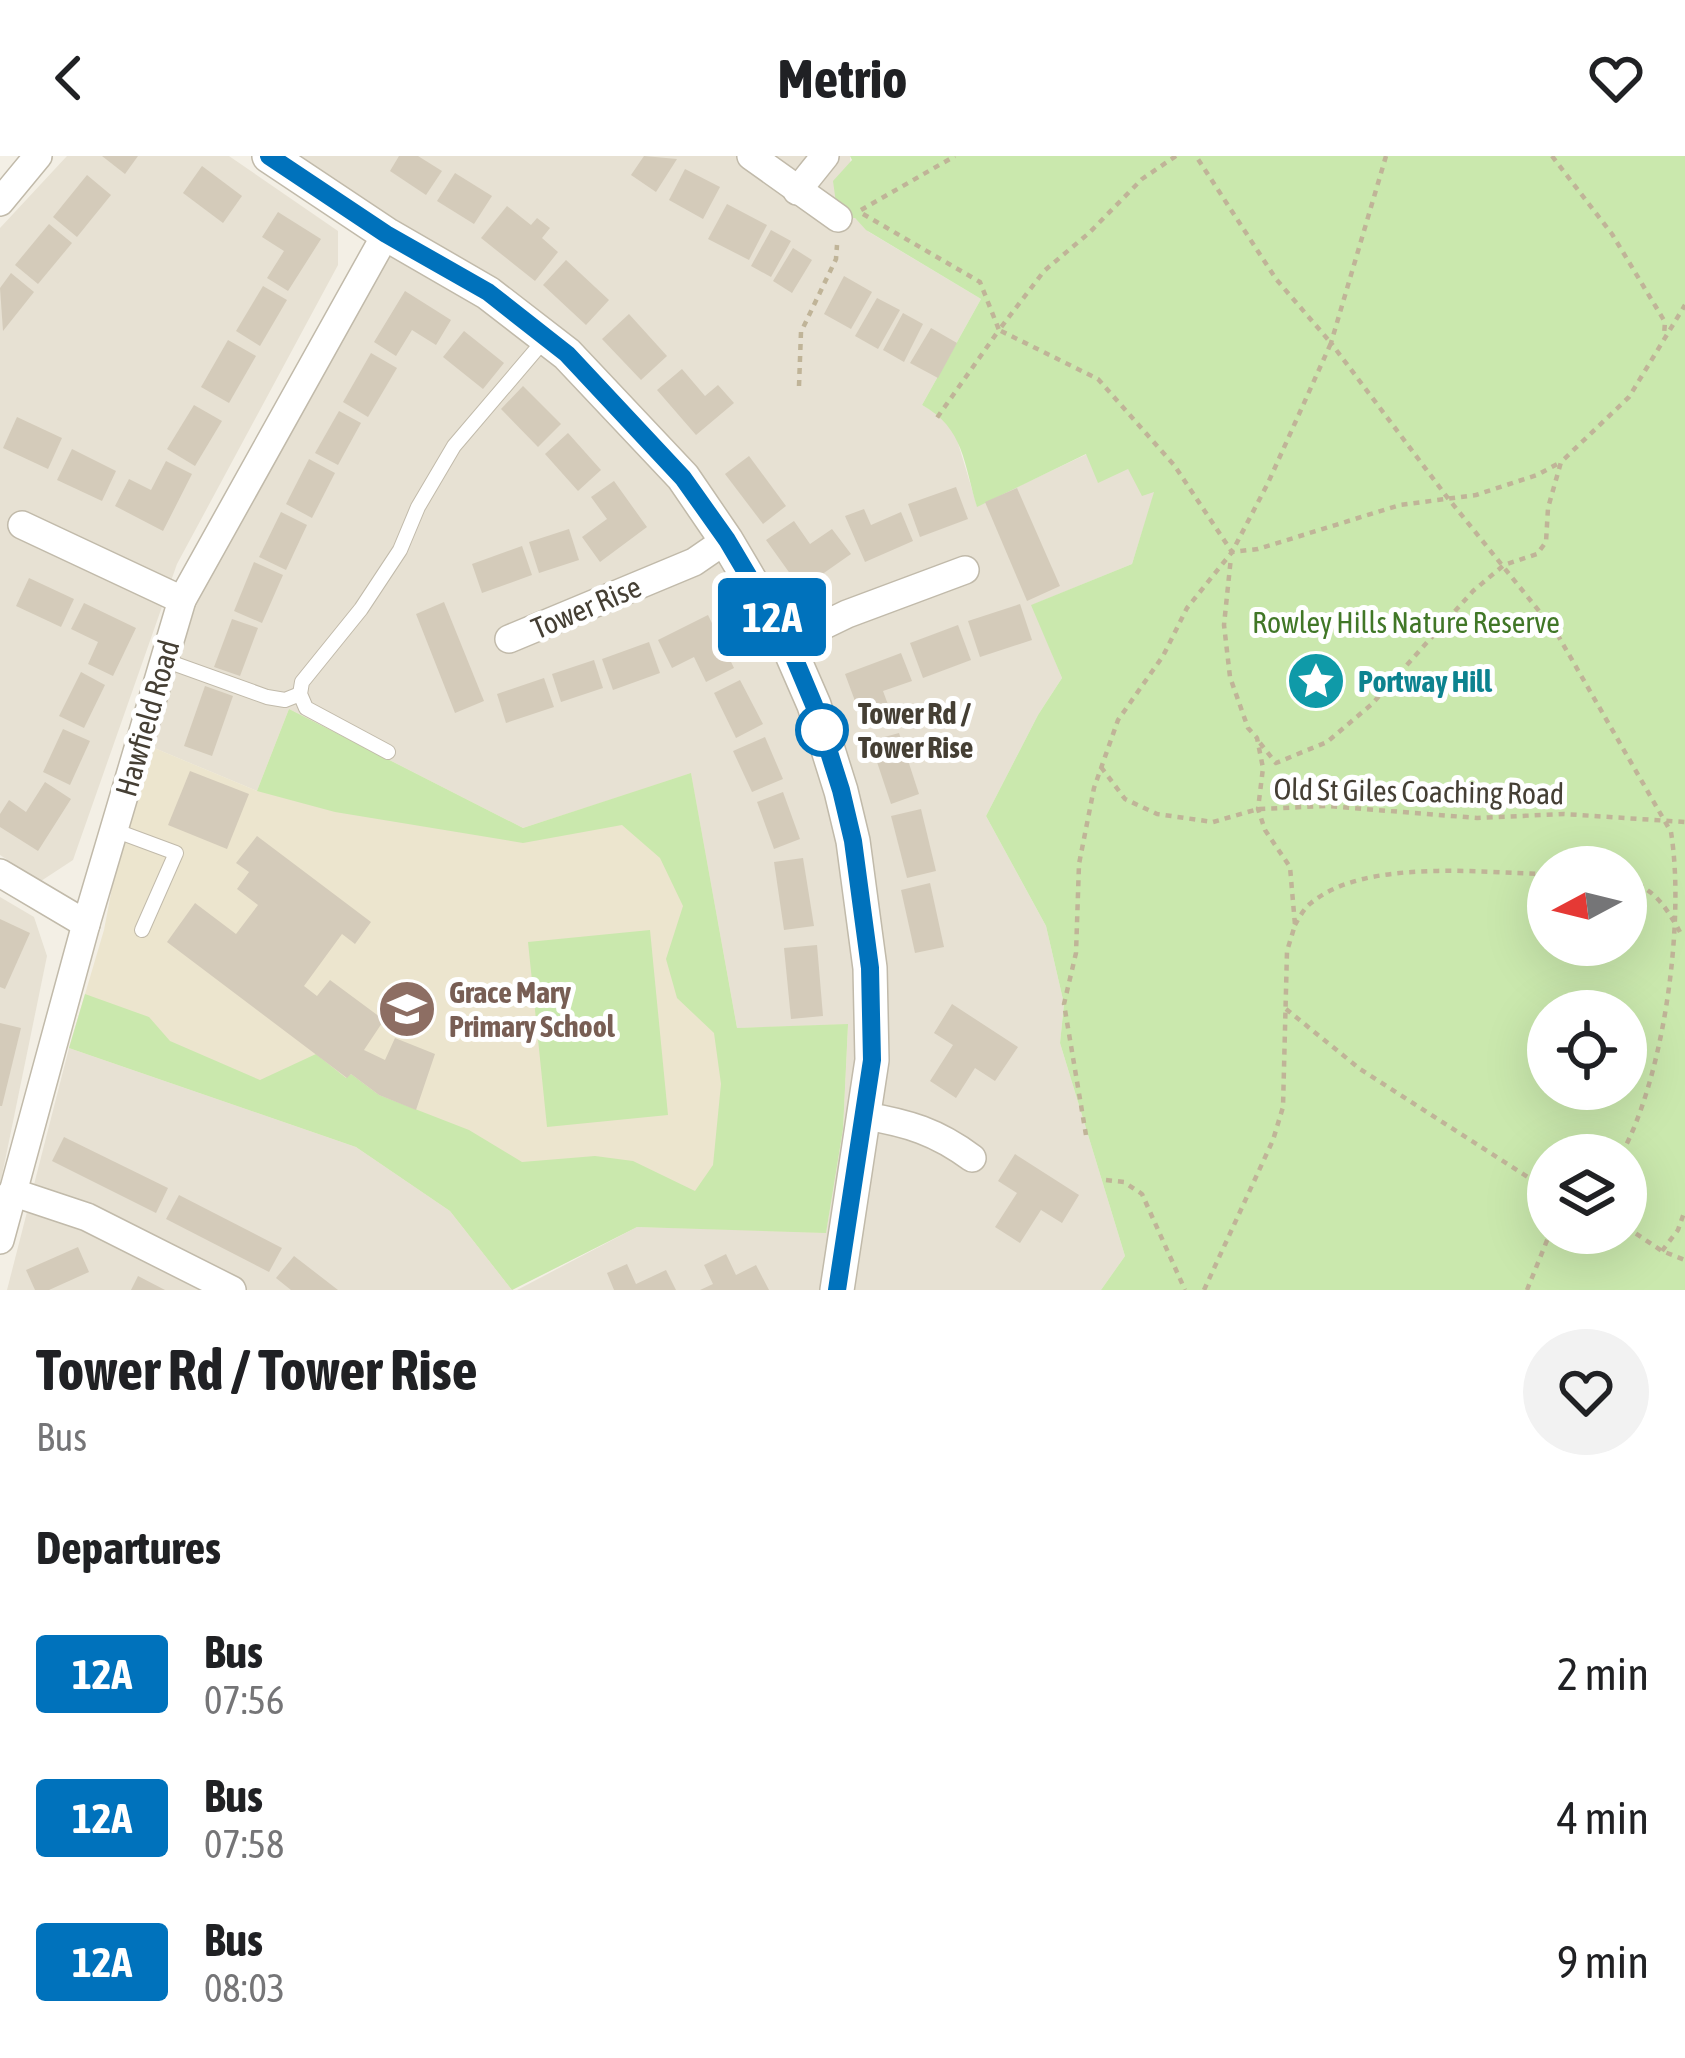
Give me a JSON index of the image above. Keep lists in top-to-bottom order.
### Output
{
  "streets": {
    "street": ["Tower Rise", "Hawfield Road"],
    "path": ["Old St Giles Coaching Road"]
  },
  "parks": ["Rowley Hills Nature Reserve"],
  "places": {
    "place": ["Portway Hill"],
    "other": ["Tower Rd / Tower Rise"],
    "school or university": ["Grace Mary Primary School"]
  },
  "lines": ["bus line 12A"],
  "north": "left",
  "page": {
    "header": "Metrio",
    "on_map": "12A",
    "heading": [
      ["Tower Rd / Tower Rise", "Bus"],
      "Departures"
    ],
    "list": [
      {
        "mark": "12A",
        "name": "Bus",
        "note": "07:56",
        "value": "2 min"
      },
      {
        "mark": "12A",
        "name": "Bus",
        "note": "07:58",
        "value": "4 min"
      },
      {
        "mark": "12A",
        "name": "Bus",
        "note": "08:03",
        "value": "9 min"
      }
    ]
  }
}
